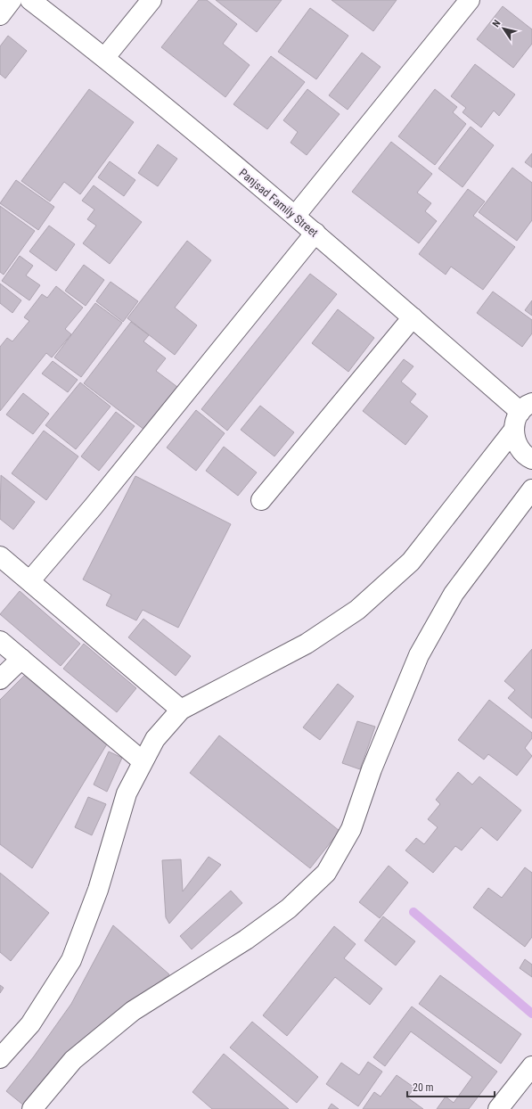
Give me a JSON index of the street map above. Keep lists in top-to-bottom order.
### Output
{
  "streets": {
    "main road": ["Panjsad Family Street"]
  },
  "scale_bar": "20 m",
  "north": "top left"
}
